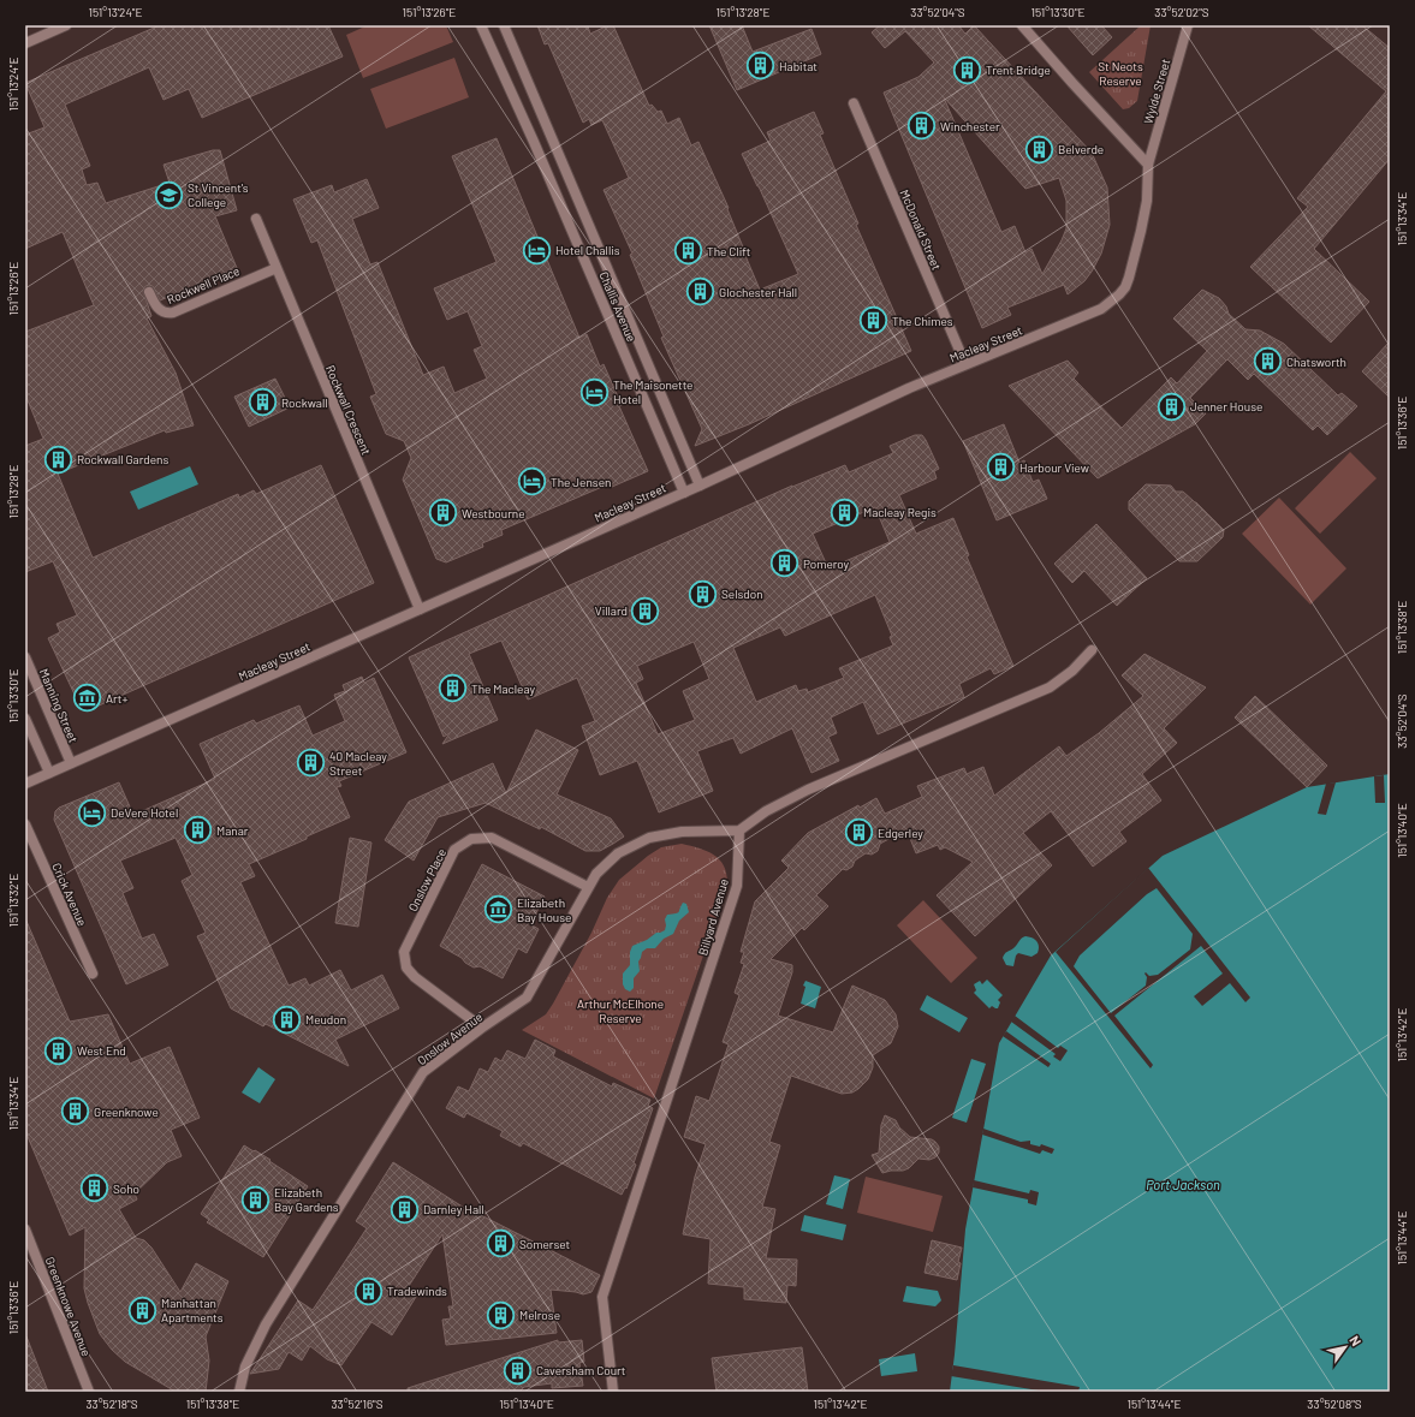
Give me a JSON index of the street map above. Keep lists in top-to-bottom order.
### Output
{
  "streets": {
    "street": [
      "Wylde Street",
      "McDonald Street",
      "Rockwell Place",
      "Challis Avenue",
      "Macleay Street",
      "Rockwall Crescent",
      "Manning Street",
      "Onslow Place",
      "Crick Avenue",
      "Billyard Avenue",
      "Onslow Avenue",
      "Greenknowe Avenue"
    ]
  },
  "crossings": [
    ["Wylde Street", "Macleay Street"],
    ["McDonald Street", "Macleay Street"],
    ["Rockwell Place", "Rockwall Crescent"],
    ["Challis Avenue", "Macleay Street"],
    ["Macleay Street", "Rockwall Crescent"],
    ["Macleay Street", "Manning Street"],
    ["Onslow Place", "Onslow Avenue"],
    ["Billyard Avenue", "Onslow Avenue"]
  ],
  "water": ["Port Jackson"],
  "parks": ["St Neots Reserve", "Arthur McElhone Reserve"],
  "places": {
    "building": [
      "Habitat",
      "Trent Bridge",
      "Winchester",
      "Belverde",
      "The Clift",
      "Glochester Hall",
      "The Chimes",
      "Chatsworth",
      "Rockwall",
      "Jenner House",
      "Rockwall Gardens",
      "Harbour View",
      "Macleay Regis",
      "Westbourne",
      "Pomeroy",
      "Selsdon",
      "Villard",
      "The Macleay",
      "40 Macleay Street",
      "Manar",
      "Edgerley",
      "Meudon",
      "West End",
      "Greenknowe",
      "Soho",
      "Elizabeth Bay Gardens",
      "Darnley Hall",
      "Somerset",
      "Tradewinds",
      "Manhattan Apartments",
      "Melrose",
      "Caversham Court"
    ],
    "school or university": ["St Vincent's College"],
    "hotel": [
      "Hotel Challis",
      "The Maisonette Hotel",
      "The Jensen",
      "DeVere Hotel"
    ],
    "museum": ["Art+", "Elizabeth Bay House"]
  },
  "north": "top right",
  "coordinates": [
    "151°13'24\"E",
    "151°13'26\"E",
    "151°13'28\"E",
    "33°52'04\"S",
    "151°13'30\"E",
    "33°52'02\"S",
    "151°13'34\"E",
    "151°13'36\"E",
    "151°13'38\"E",
    "151°13'40\"E",
    "151°13'32\"E",
    "151°13'42\"E",
    "151°13'44\"E",
    "33°52'18\"S",
    "33°52'16\"S",
    "33°52'08\"S"
  ]
}
